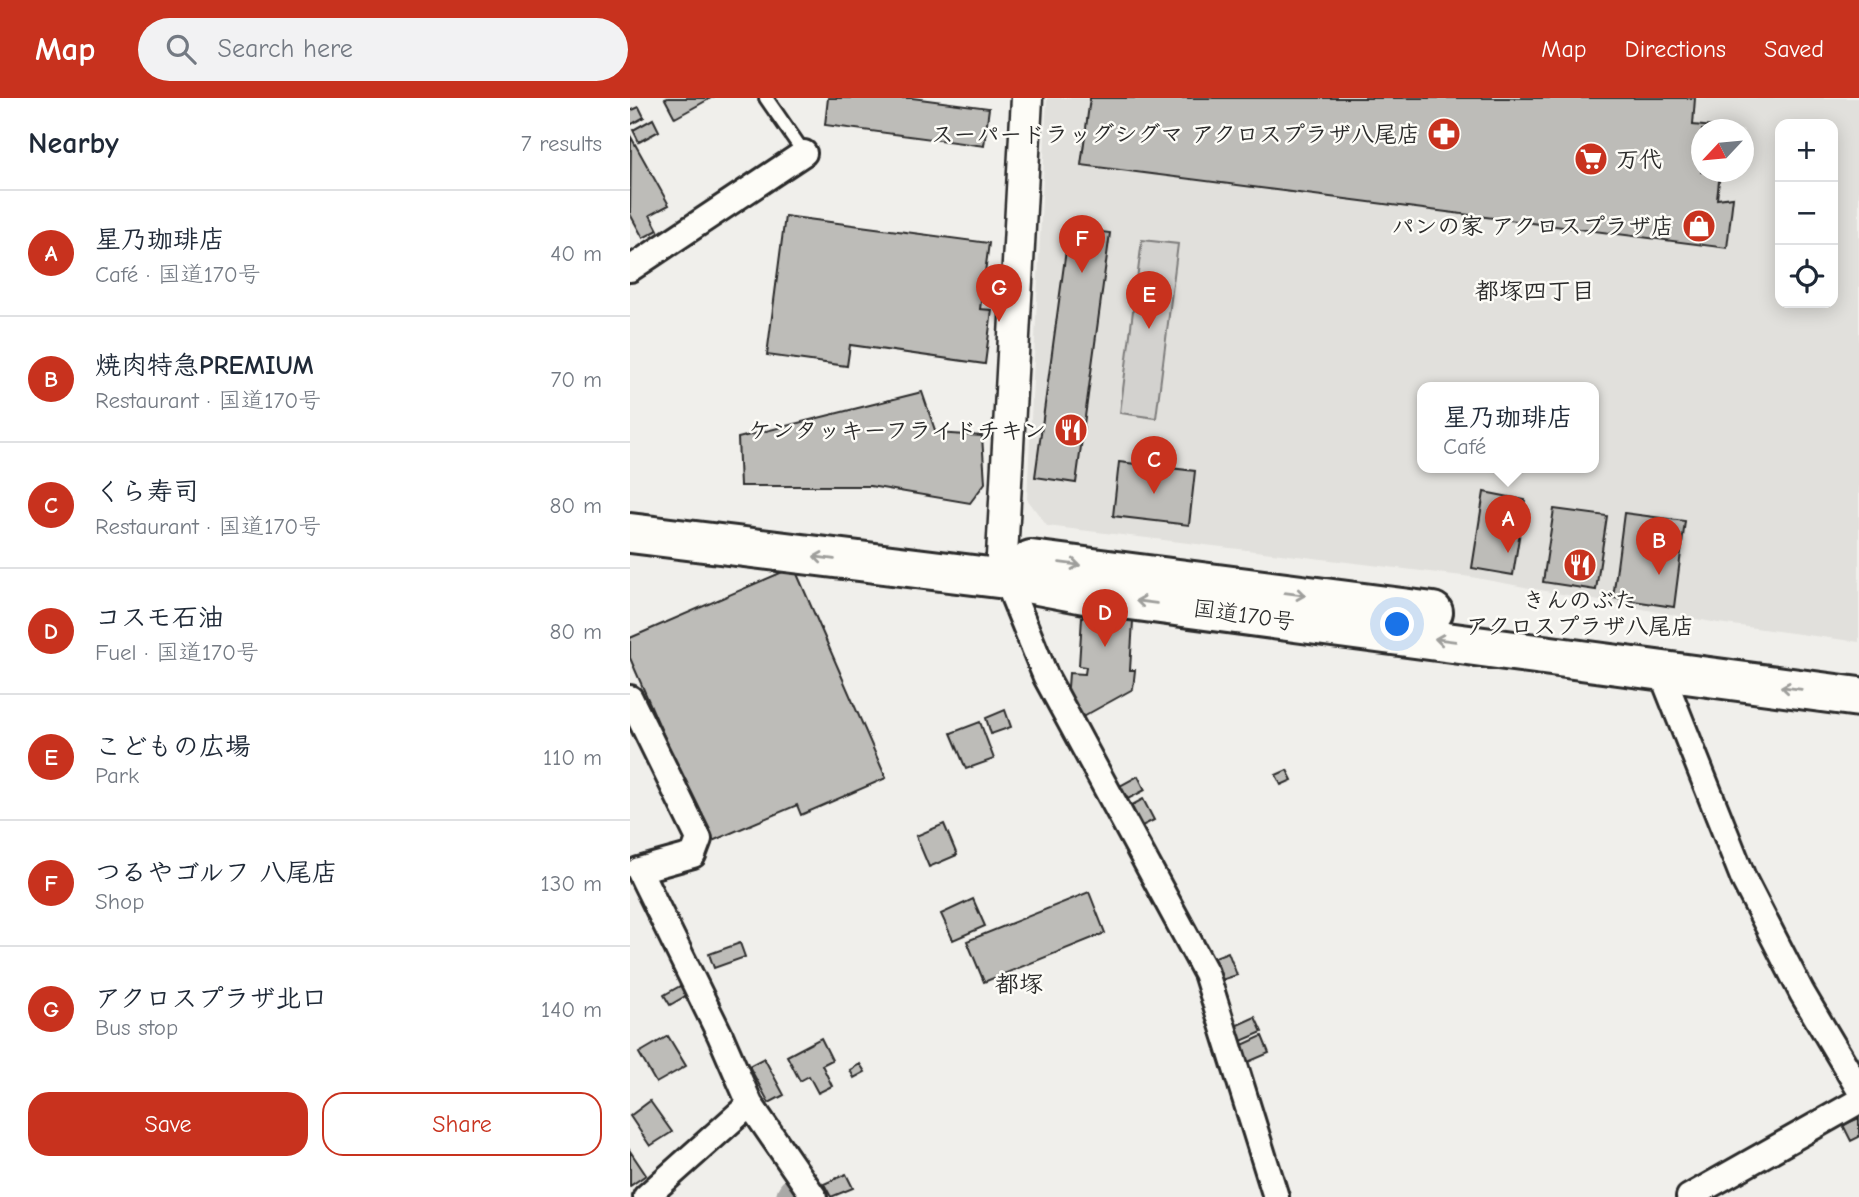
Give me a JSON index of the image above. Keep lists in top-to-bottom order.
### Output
{
  "streets": {
    "highway": ["国道170号"]
  },
  "districts": ["都塚四丁目", "都塚"],
  "places": {
    "pharmacy": ["スーパードラッグシグマ アクロスプラザ八尾店"],
    "supermarket": ["万代"],
    "shop": ["パンの家 アクロスプラザ店"],
    "restaurant": ["ケンタッキーフライドチキン", "きんのぶた アクロスプラザ八尾店"]
  },
  "north": "bottom left",
  "page": {
    "header": "Map",
    "search": "Search here",
    "nav": ["Map", "Directions", "Saved"],
    "heading": ["Nearby", "7 results"],
    "map_buttons": ["+", "−"],
    "list": [
      {
        "mark": "A",
        "name": "星乃珈琲店",
        "note": "Café · 国道170号",
        "value": "40 m"
      },
      {
        "mark": "B",
        "name": "焼肉特急PREMIUM",
        "note": "Restaurant · 国道170号",
        "value": "70 m"
      },
      {
        "mark": "C",
        "name": "くら寿司",
        "note": "Restaurant · 国道170号",
        "value": "80 m"
      },
      {
        "mark": "D",
        "name": "コスモ石油",
        "note": "Fuel · 国道170号",
        "value": "80 m"
      },
      {
        "mark": "E",
        "name": "こどもの広場",
        "note": "Park",
        "value": "110 m"
      },
      {
        "mark": "F",
        "name": "つるやゴルフ 八尾店",
        "note": "Shop",
        "value": "130 m"
      },
      {
        "mark": "G",
        "name": "アクロスプラザ北口",
        "note": "Bus stop",
        "value": "140 m"
      }
    ],
    "pins": [
      "F",
      "G",
      "E",
      "C",
      "A",
      "B",
      "D"
    ],
    "popup": ["星乃珈琲店", "Café"],
    "buttons": ["Save", "Share"]
  }
}
